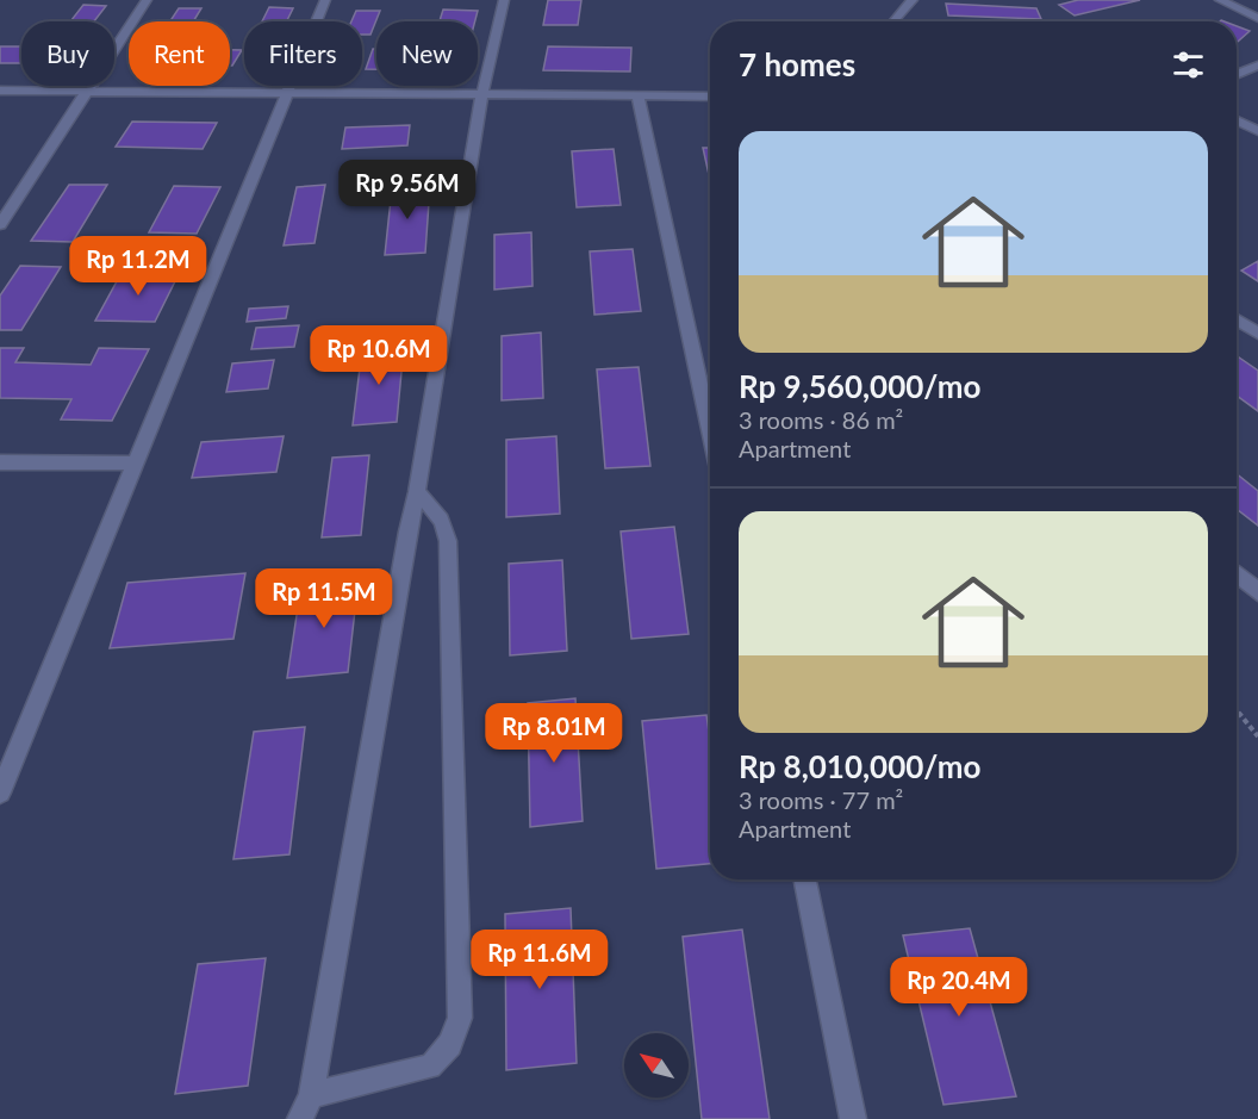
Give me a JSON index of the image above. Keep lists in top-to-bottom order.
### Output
{
  "north": "top left",
  "page": {
    "chip": [
      "Buy",
      "Rent",
      "Filters",
      "New"
    ],
    "heading": "7 homes",
    "list": [
      {
        "name": "Rp 9,560,000/mo",
        "note": "3 rooms · 86 m² · Apartment"
      },
      {
        "name": "Rp 8,010,000/mo",
        "note": "3 rooms · 77 m² · Apartment"
      }
    ],
    "price": [
      "Rp 9.56M",
      "Rp 11.2M",
      "Rp 10.6M",
      "Rp 11.5M",
      "Rp 8.01M",
      "Rp 11.6M",
      "Rp 20.4M"
    ]
  }
}
